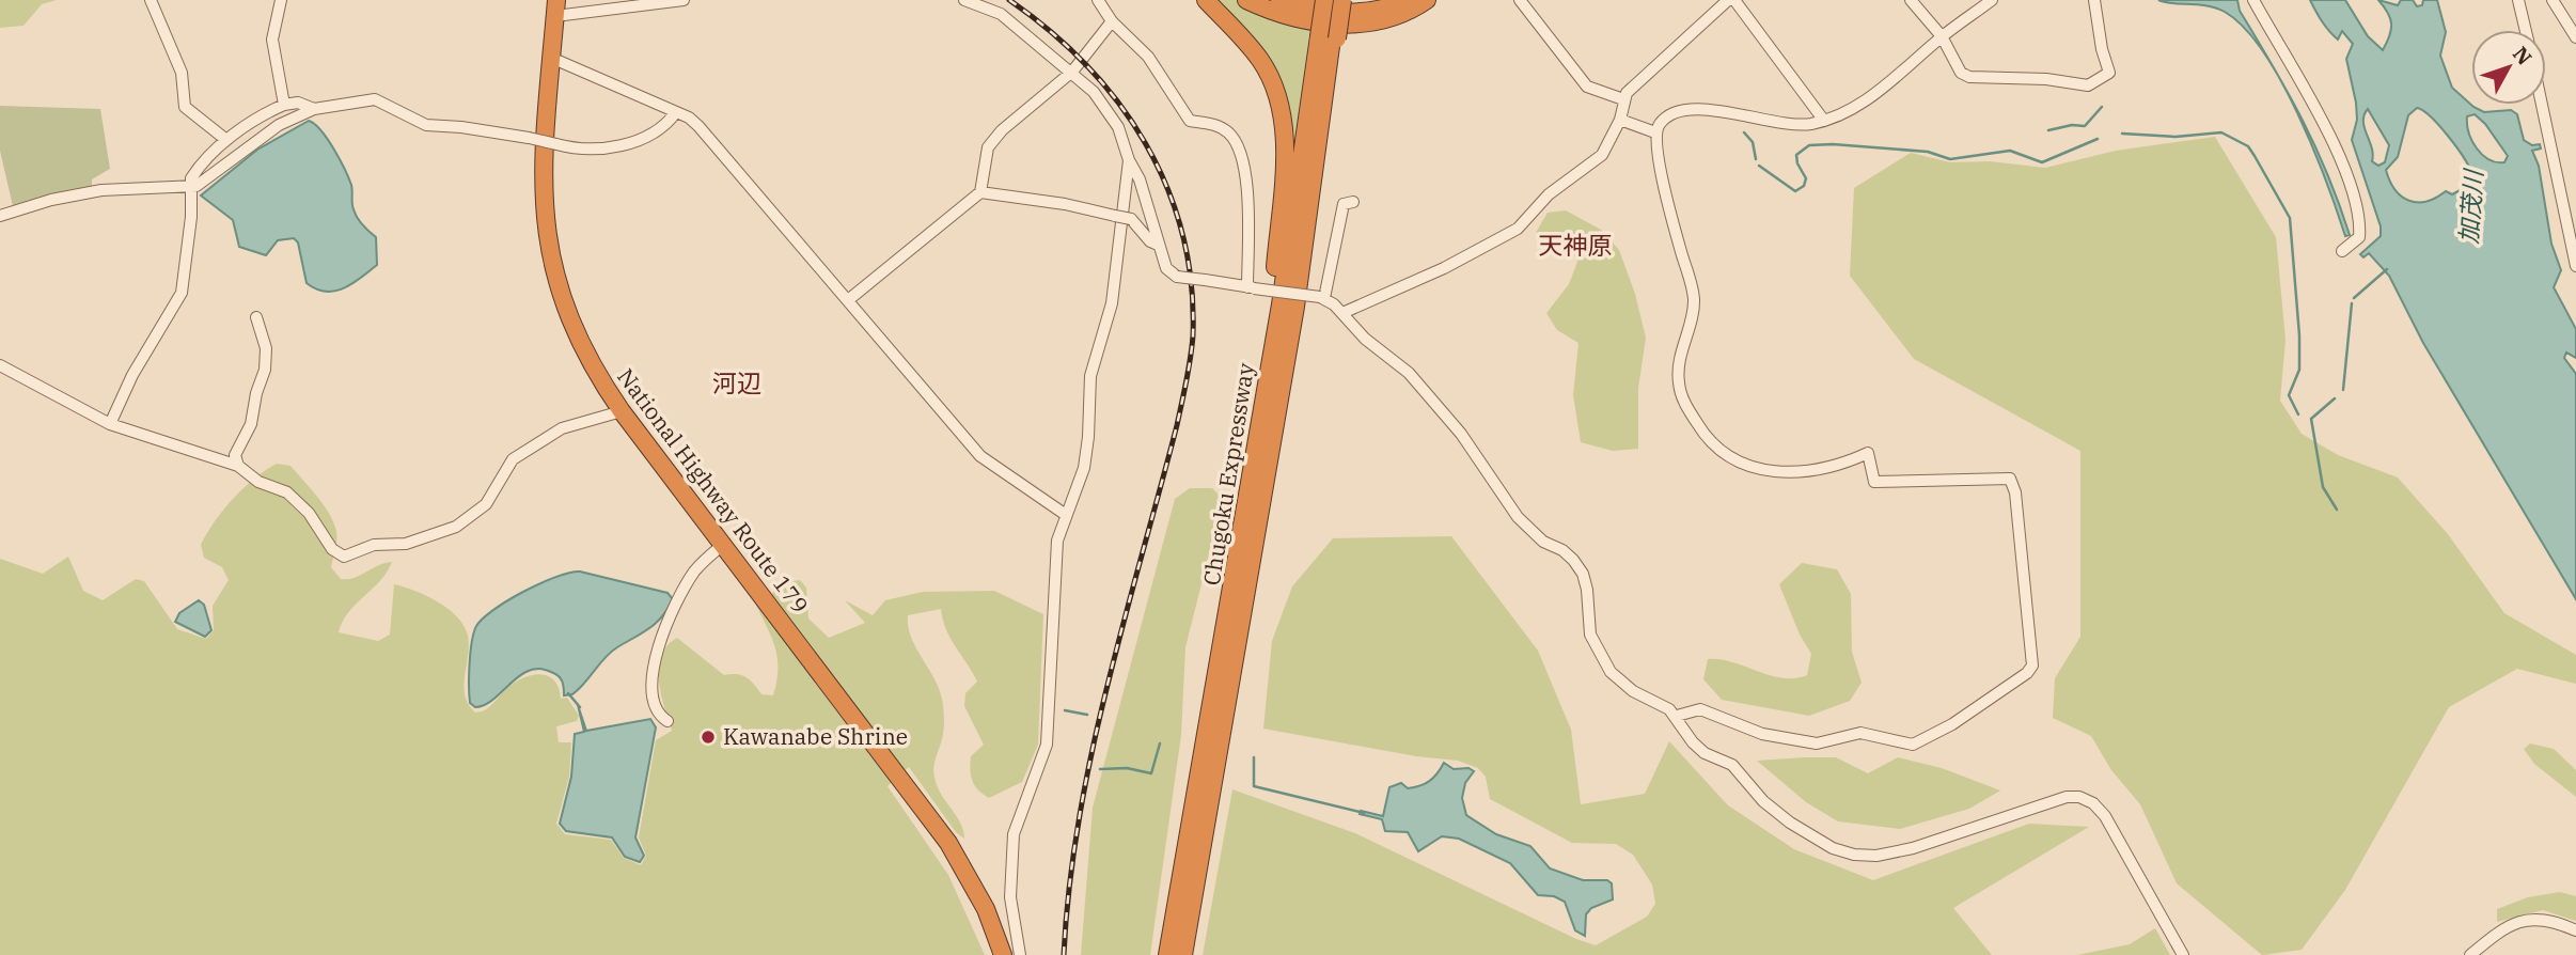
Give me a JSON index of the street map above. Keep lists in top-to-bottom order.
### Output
{
  "streets": {
    "highway": ["Chugoku Expressway", "National Highway Route 179"]
  },
  "districts": ["天神原", "河辺"],
  "water": ["加茂川"],
  "places": ["Kawanabe Shrine"],
  "north": "top right"
}
